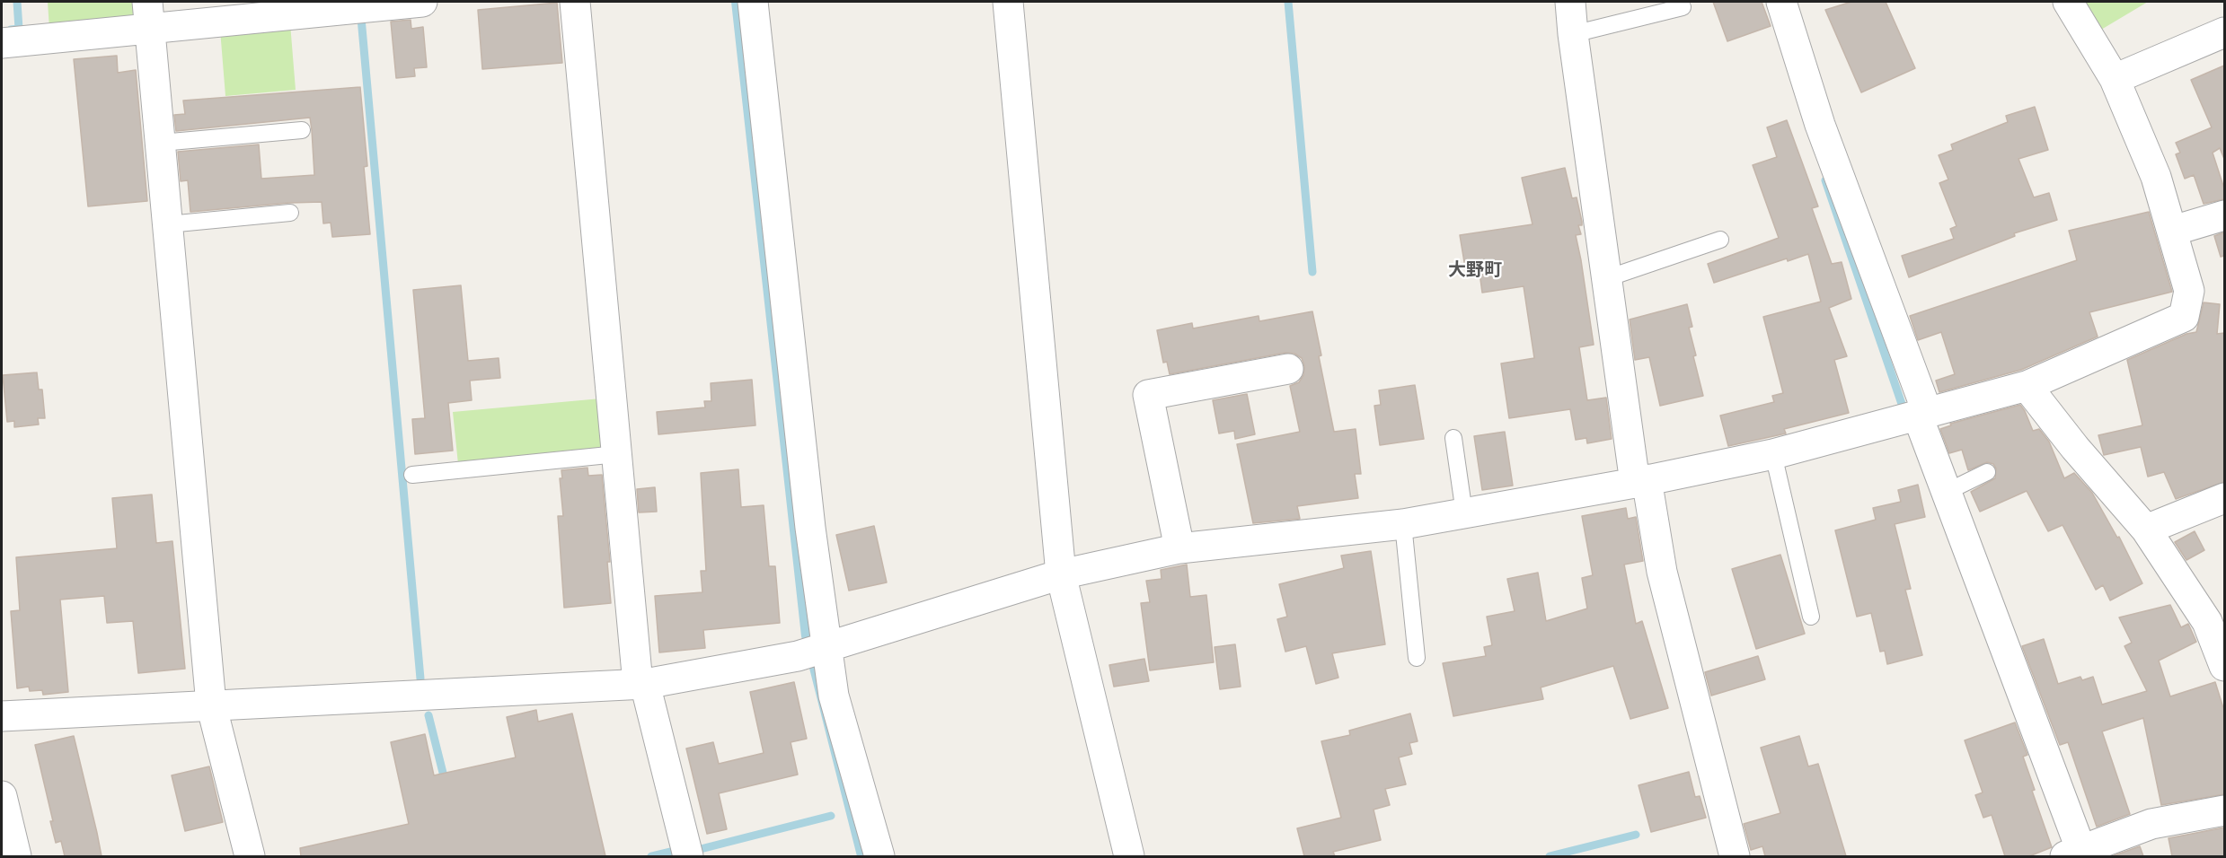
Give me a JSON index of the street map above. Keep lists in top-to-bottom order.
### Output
{
  "districts": ["大野町"]
}
